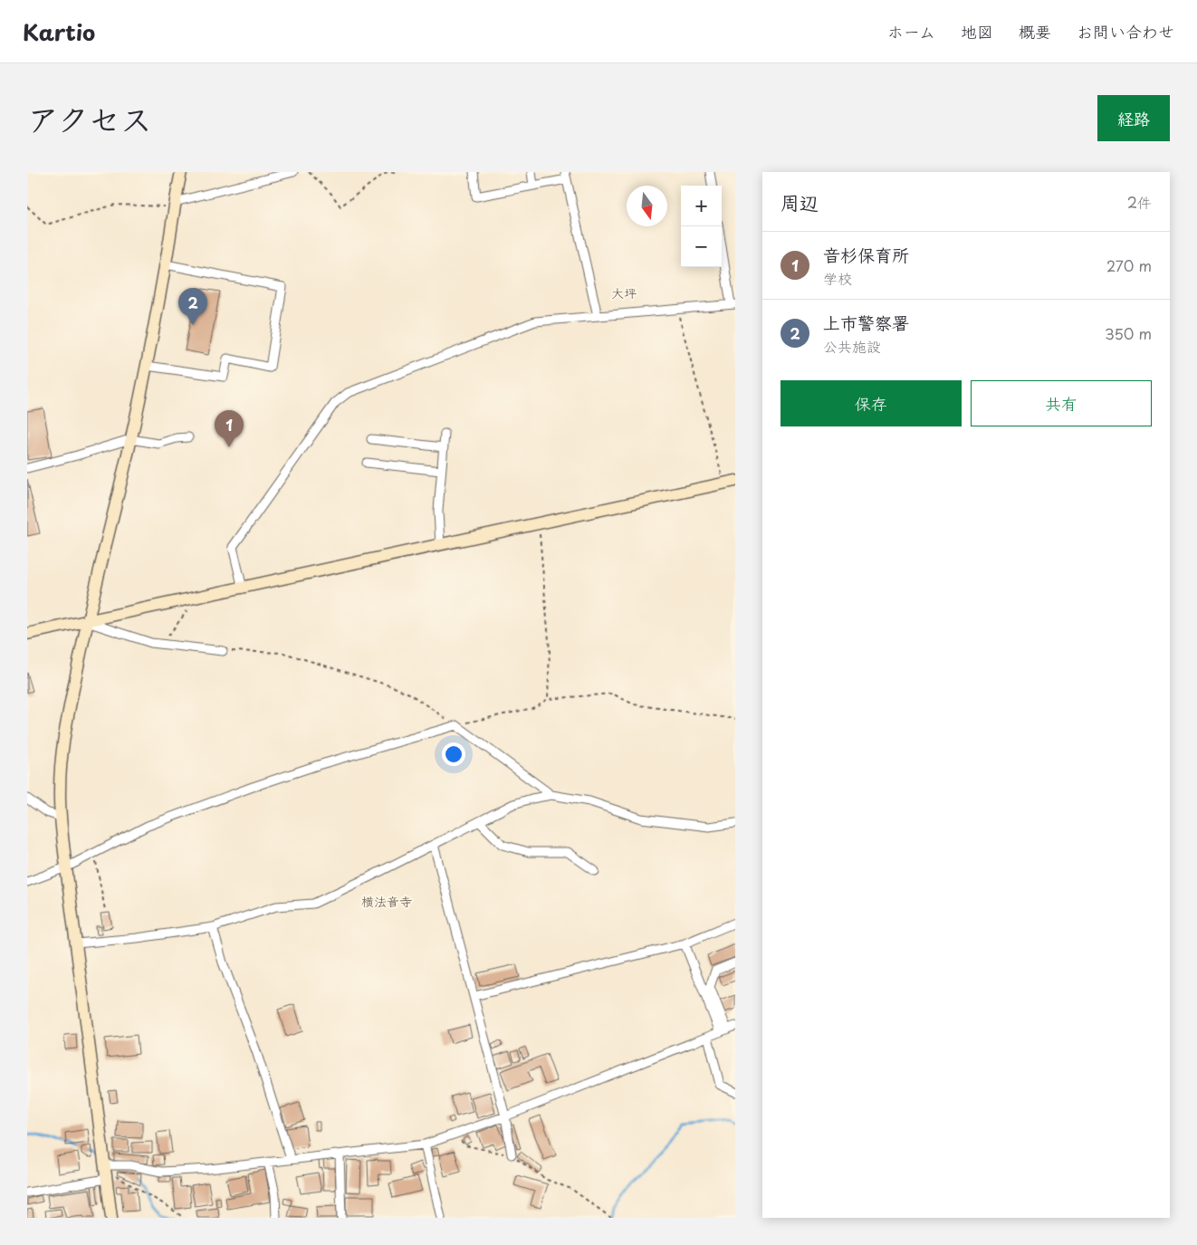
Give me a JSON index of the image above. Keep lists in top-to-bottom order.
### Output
{
  "districts": ["大坪", "横法音寺"],
  "north": "bottom",
  "page": {
    "header": "Kartio",
    "nav": [
      "ホーム",
      "地図",
      "概要",
      "お問い合わせ"
    ],
    "title": "アクセス",
    "buttons": [
      "経路",
      ["保存", "共有"]
    ],
    "heading": ["周辺", "2件"],
    "map_buttons": ["+", "−"],
    "list": [
      {
        "mark": "1",
        "name": "音杉保育所",
        "note": "学校",
        "value": "270 m"
      },
      {
        "mark": "2",
        "name": "上市警察署",
        "note": "公共施設",
        "value": "350 m"
      }
    ],
    "pins": ["2", "1"]
  }
}
